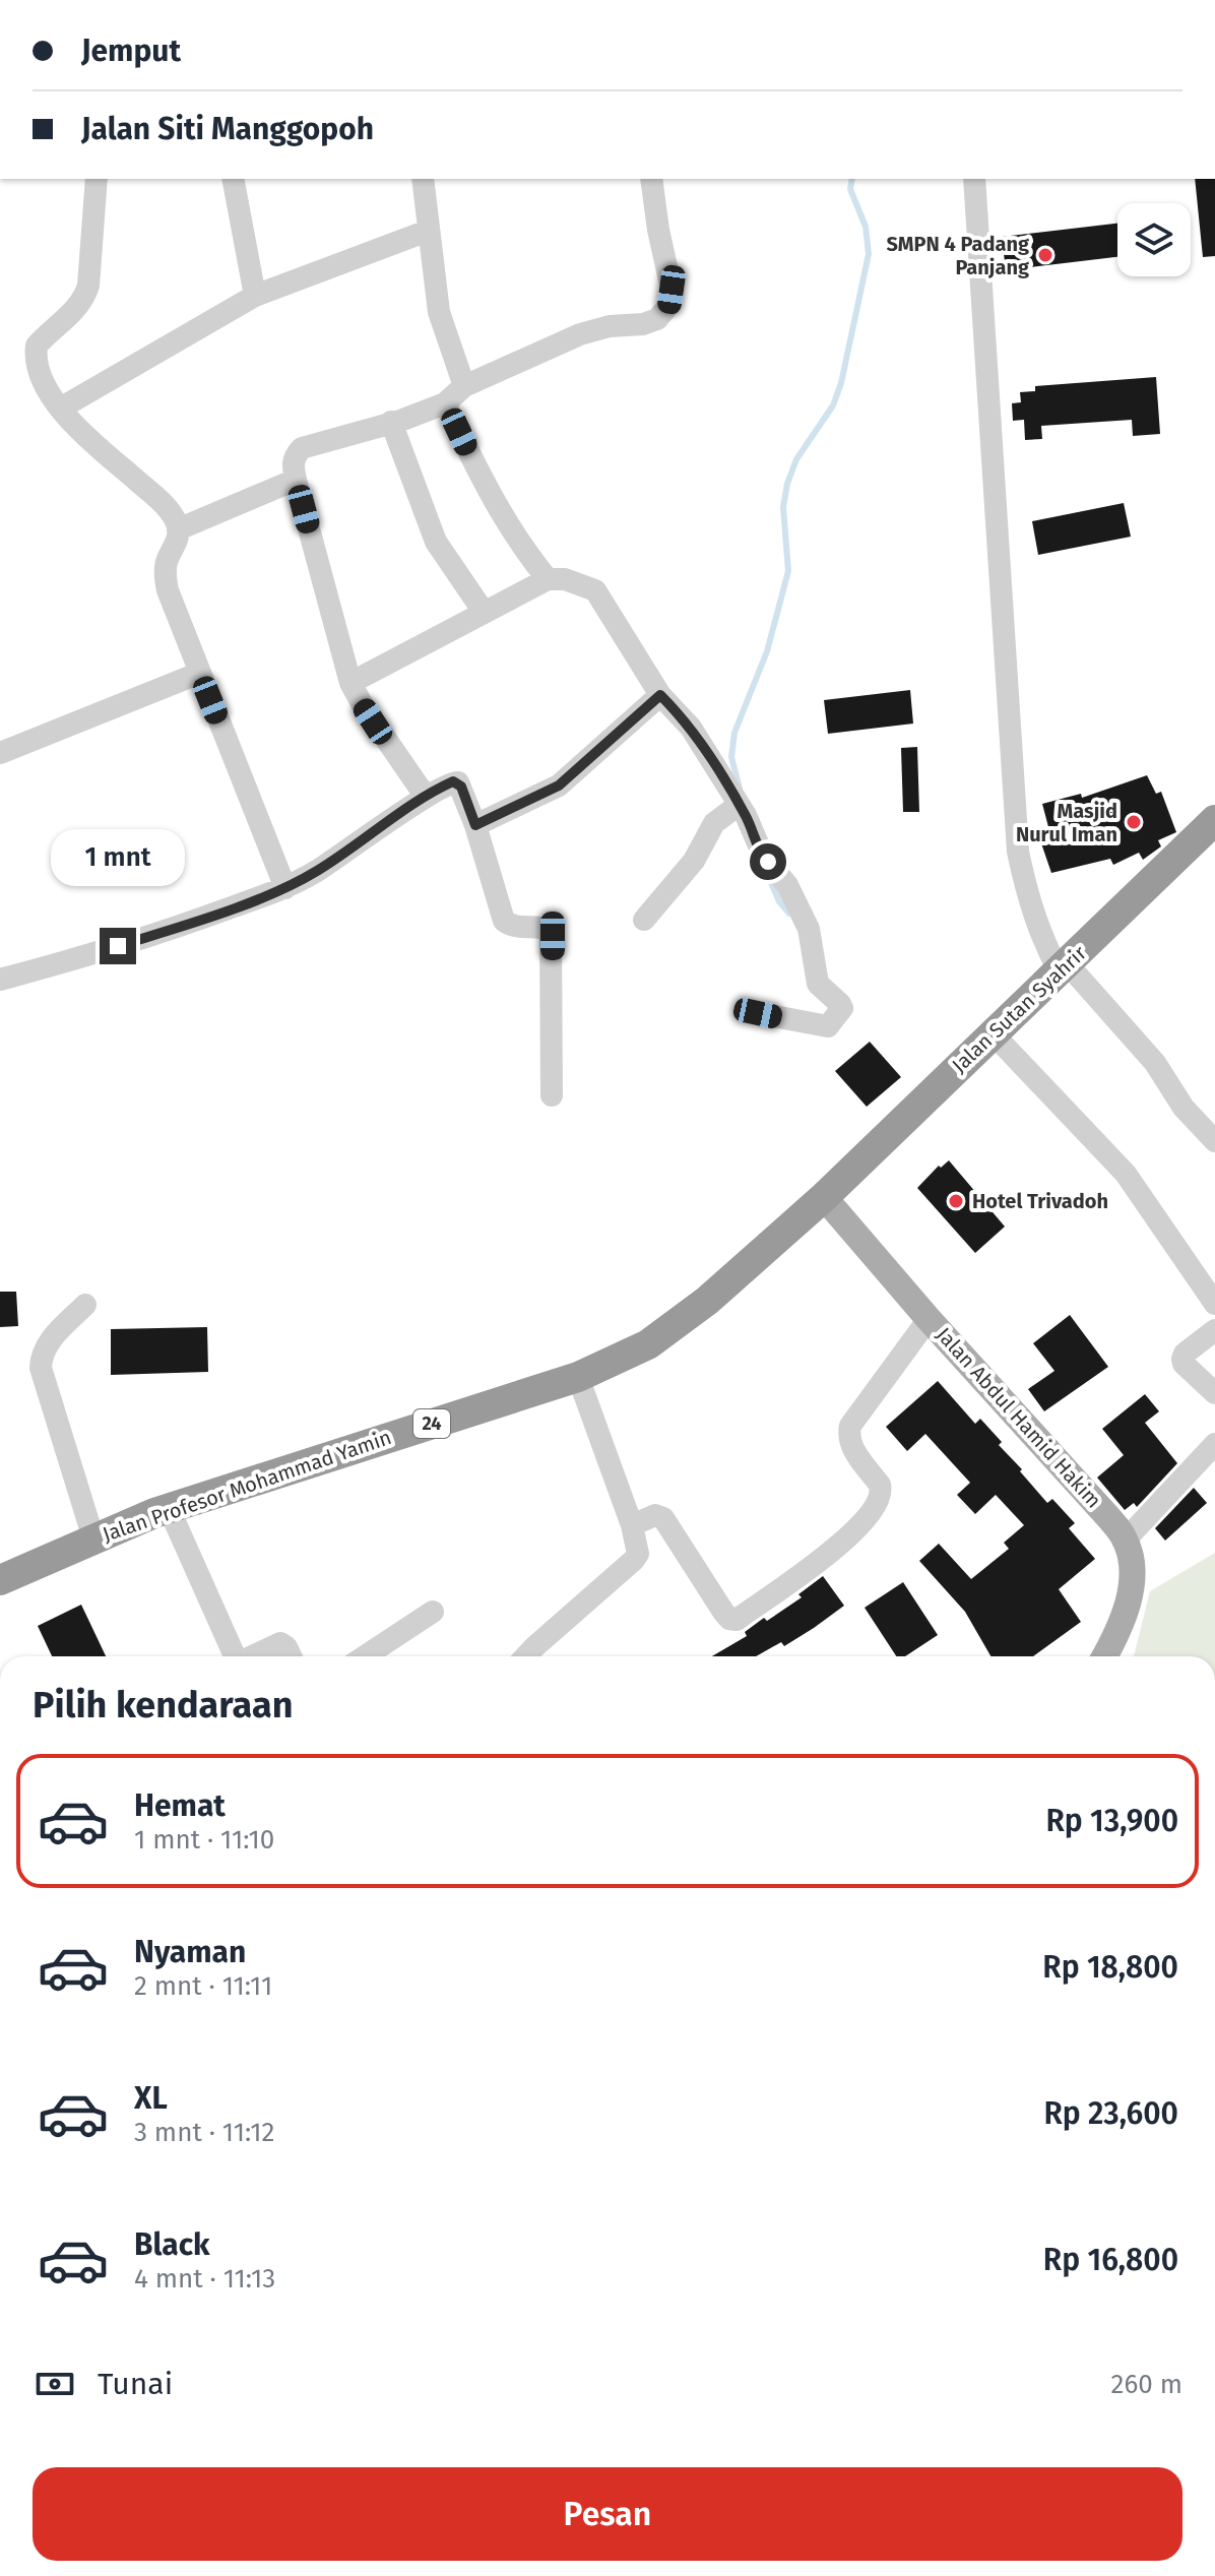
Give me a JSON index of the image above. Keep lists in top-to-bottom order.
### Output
{
  "streets": {
    "highway": ["Jalan Sutan Syahrir", "24", "Jalan Profesor Mohammad Yamin"],
    "main road": ["Jalan Abdul Hamid Hakim"]
  },
  "crossings": [
    ["Jalan Sutan Syahrir", "Jalan Abdul Hamid Hakim"],
    ["Jalan Sutan Syahrir", "Jalan Profesor Mohammad Yamin"],
    ["Jalan Abdul Hamid Hakim", "Jalan Profesor Mohammad Yamin"]
  ],
  "places": ["SMPN 4 Padang Panjang", "Masjid Nurul Iman", "Hotel Trivadoh"],
  "page": {
    "banner": ["Jemput", "Jalan Siti Manggopoh"],
    "bubble": "1 mnt",
    "heading": "Pilih kendaraan",
    "list": [
      {
        "name": "Hemat",
        "note": "1 mnt · 11:10",
        "value": "Rp 13,900"
      },
      {
        "name": "Nyaman",
        "note": "2 mnt · 11:11",
        "value": "Rp 18,800"
      },
      {
        "name": "XL",
        "note": "3 mnt · 11:12",
        "value": "Rp 23,600"
      },
      {
        "name": "Black",
        "note": "4 mnt · 11:13",
        "value": "Rp 16,800"
      }
    ],
    "pay": ["Tunai", "260 m"],
    "buttons": "Pesan"
  }
}
